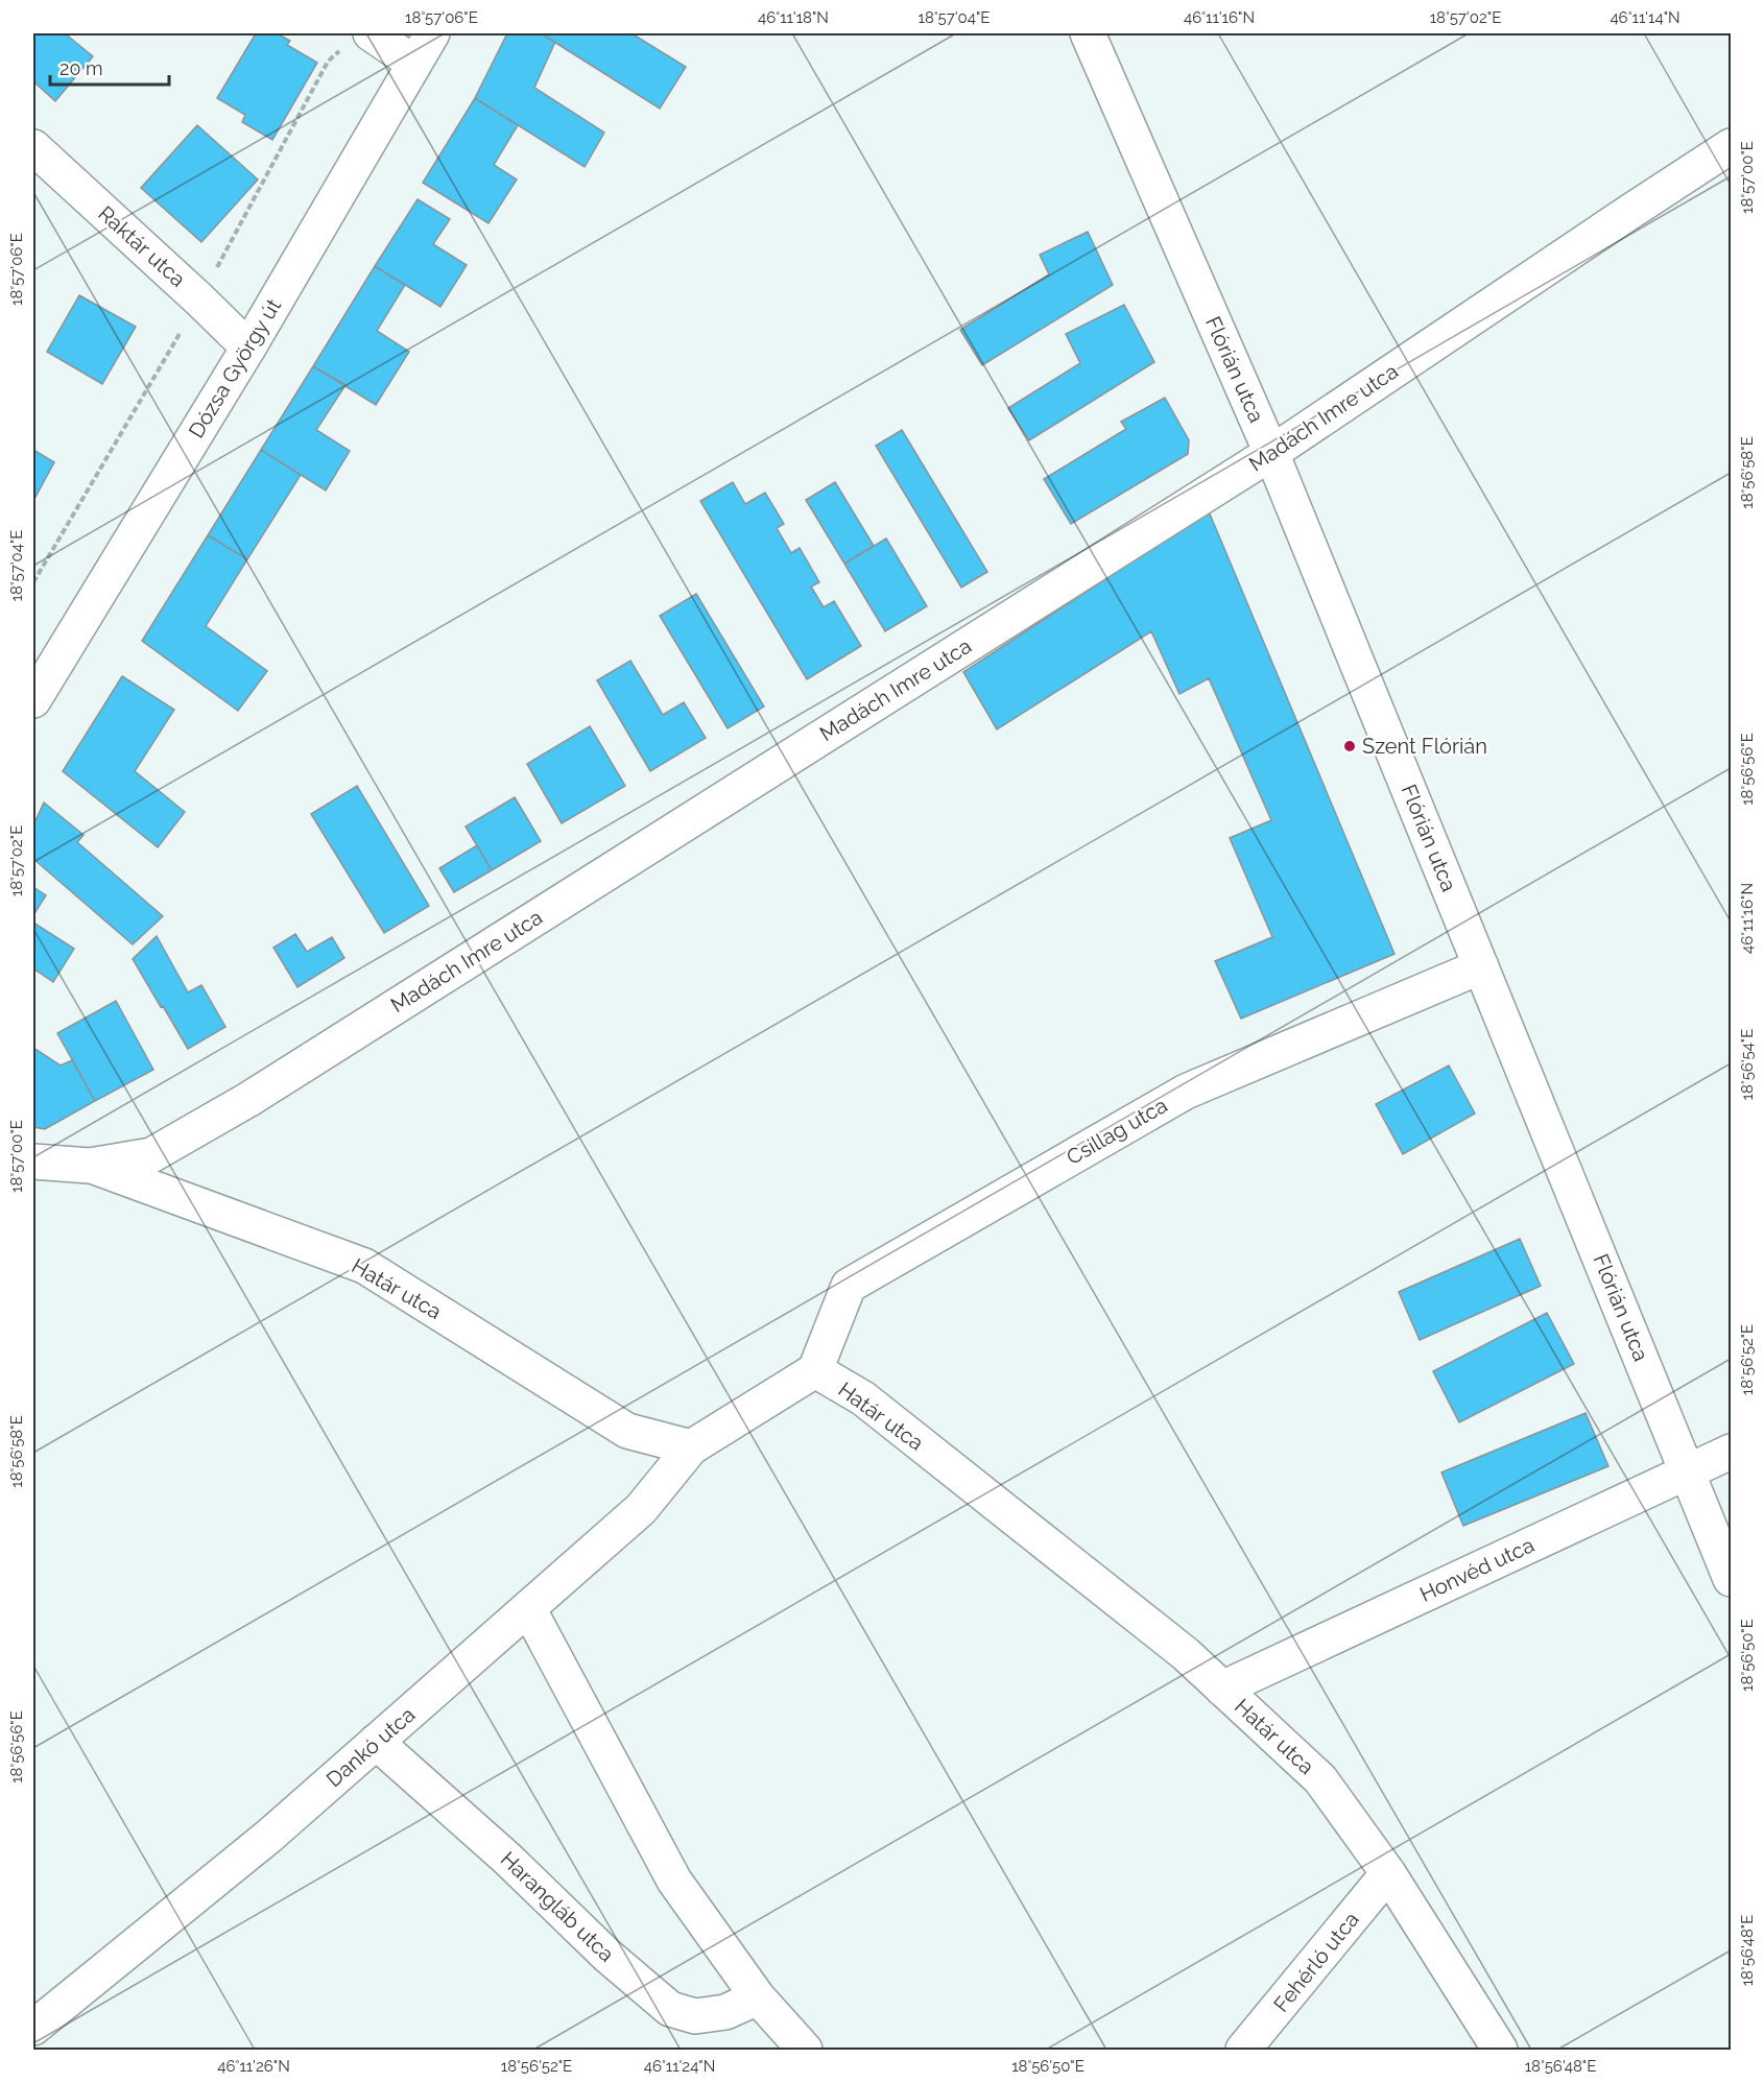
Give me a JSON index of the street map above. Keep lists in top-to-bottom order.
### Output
{
  "streets": {
    "street": [
      "Raktár utca",
      "Dózsa György út",
      "Flórián utca",
      "Madách Imre utca",
      "Csillag utca",
      "Határ utca",
      "Honvéd utca",
      "Dankó utca",
      "Harangláb utca",
      "Fehérló utca"
    ]
  },
  "crossings": [
    ["Raktár utca", "Dózsa György út"],
    ["Flórián utca", "Madách Imre utca"],
    ["Flórián utca", "Csillag utca"],
    ["Flórián utca", "Honvéd utca"],
    ["Madách Imre utca", "Határ utca"],
    ["Csillag utca", "Határ utca"],
    ["Határ utca", "Honvéd utca"],
    ["Határ utca", "Dankó utca"],
    ["Határ utca", "Fehérló utca"],
    ["Dankó utca", "Harangláb utca"]
  ],
  "places": ["Szent Flórián"],
  "scale_bar": "20 m",
  "coordinates": [
    "18°57'06\"E",
    "46°11'18\"N",
    "18°57'04\"E",
    "46°11'16\"N",
    "18°57'02\"E",
    "46°11'14\"N",
    "18°57'00\"E",
    "18°56'58\"E",
    "18°56'56\"E",
    "18°56'54\"E",
    "18°56'52\"E",
    "18°56'50\"E",
    "18°56'48\"E",
    "46°11'26\"N",
    "46°11'24\"N"
  ]
}
